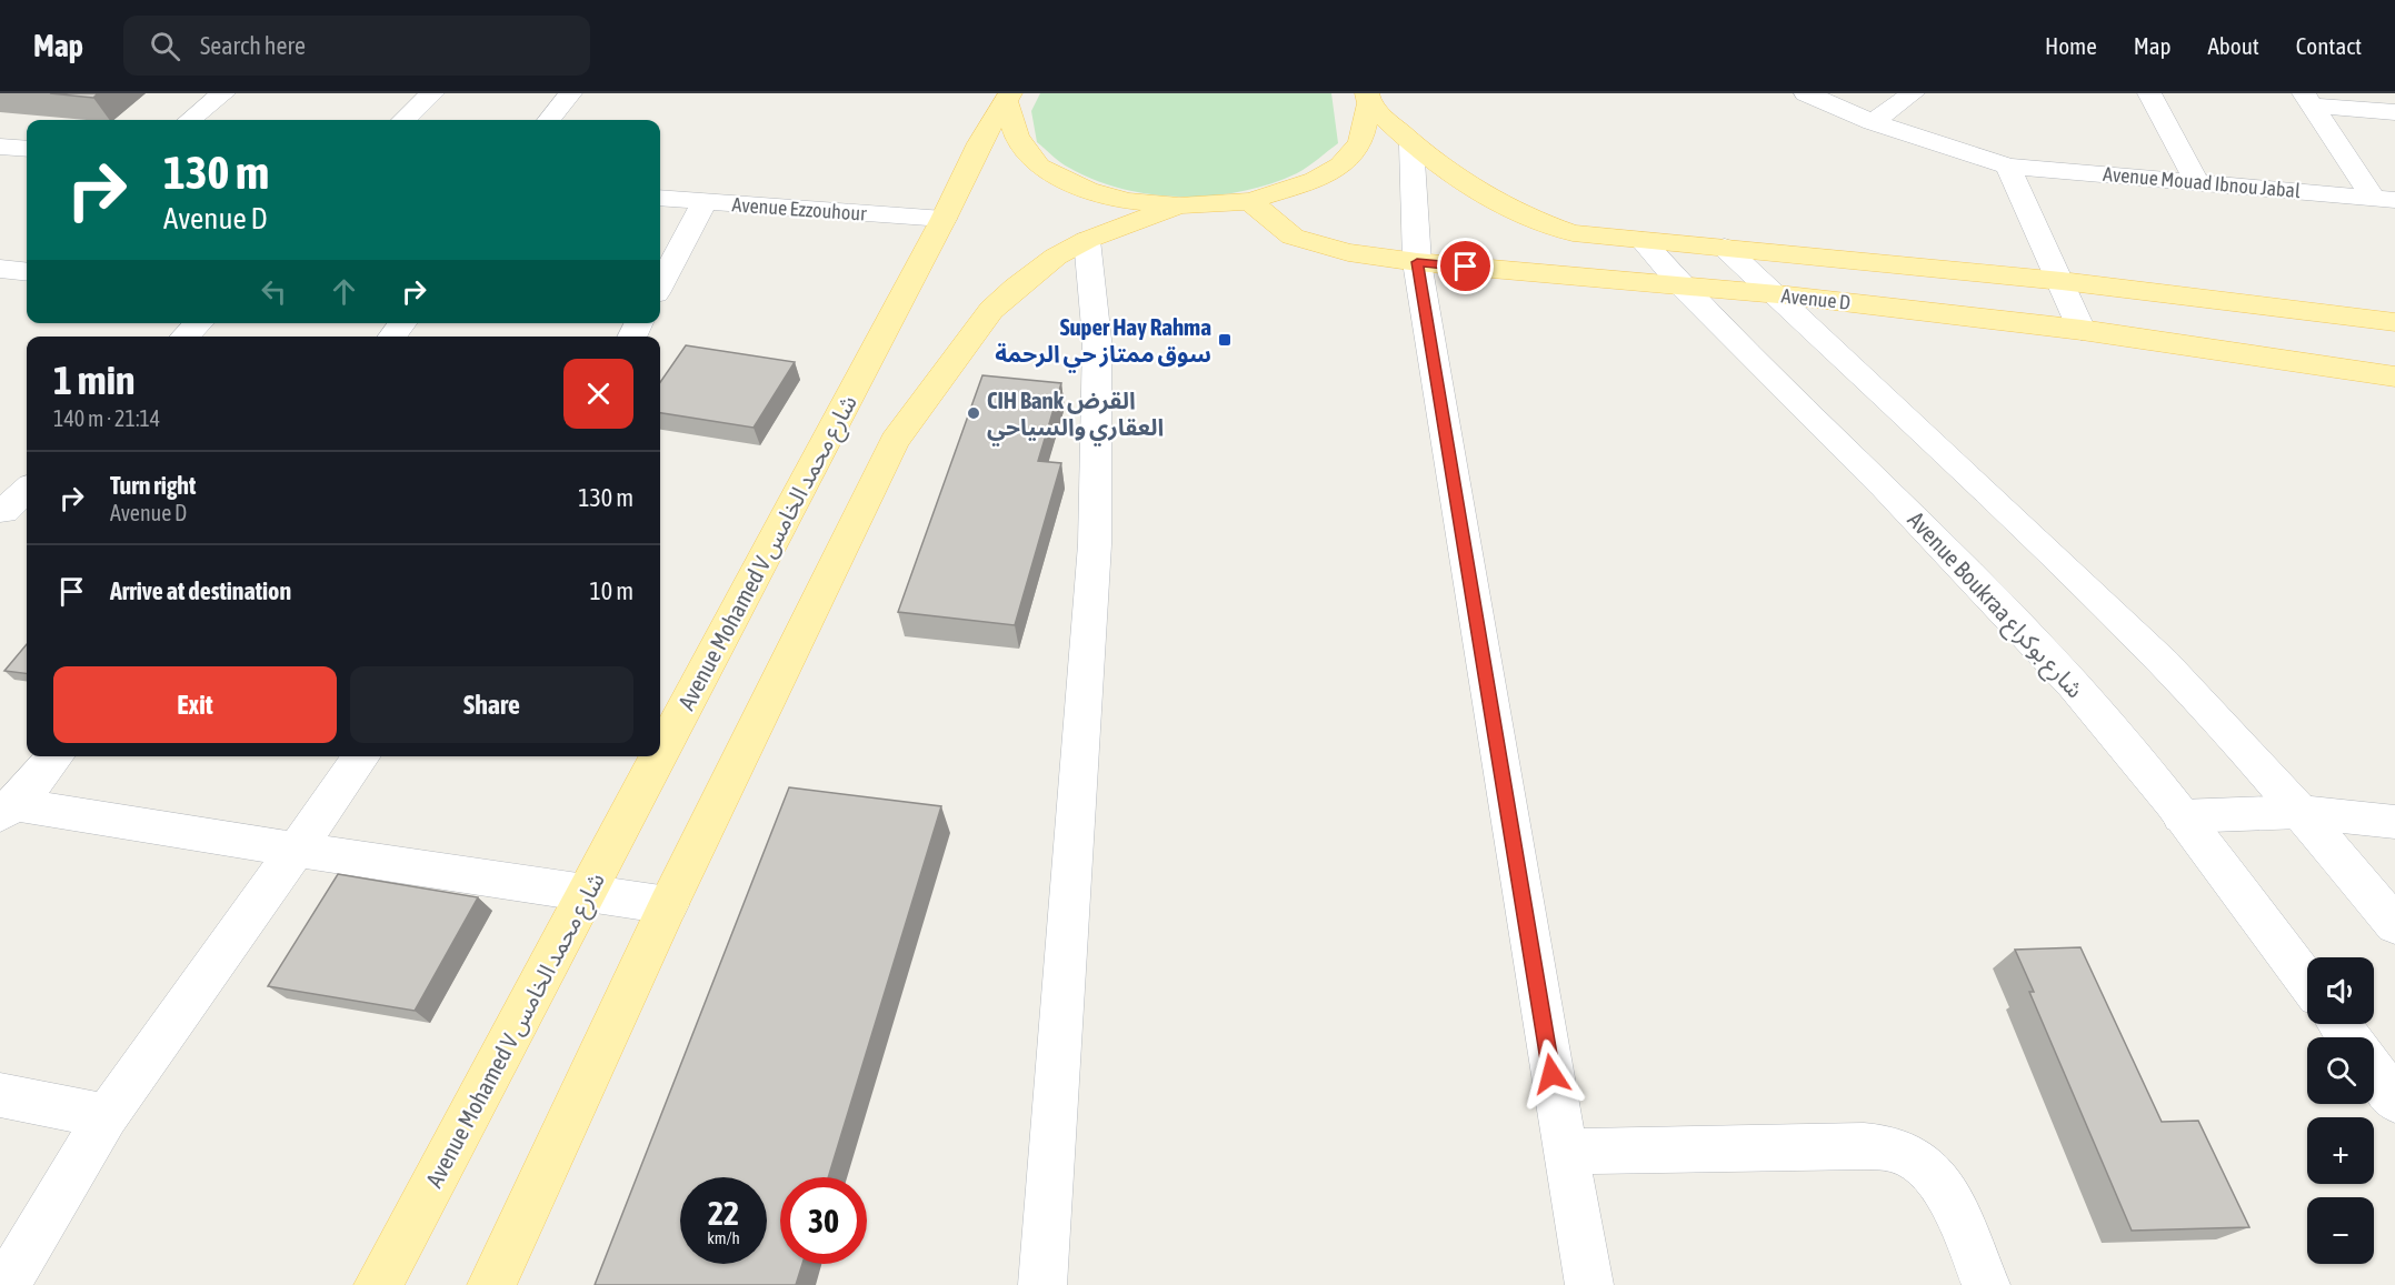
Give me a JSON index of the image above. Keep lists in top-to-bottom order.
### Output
{
  "streets": {
    "main road": ["Avenue D", "Avenue Mohamed V شارع محمد الخامس"],
    "street": ["Avenue Mouad Ibnou Jabal", "Avenue Ezzouhour", "Avenue Boukraa شارع بوكراع"]
  },
  "crossings": [
    ["Avenue Ezzouhour", "Avenue Mohamed V شارع محمد الخامس"],
    ["Avenue D", "Avenue Boukraa شارع بوكراع"]
  ],
  "places": {
    "transit": ["Super Hay Rahma سوق ممتاز حي الرحمة"],
    "other": ["CIH Bank القرض العقاري والسياحي"]
  },
  "page": {
    "header": "Map",
    "search": "Search here",
    "nav": [
      "Home",
      "Map",
      "About",
      "Contact"
    ],
    "turn": ["130 m", "Avenue D"],
    "heading": ["1 min", "140 m · 21:14"],
    "list": [
      {
        "name": "Turn right",
        "note": "Avenue D",
        "value": "130 m"
      },
      {
        "name": "Arrive at destination",
        "value": "10 m"
      }
    ],
    "buttons": ["Exit", "Share"],
    "map_buttons": ["+", "−"],
    "speed": "22 km/h",
    "limit": "30"
  }
}
